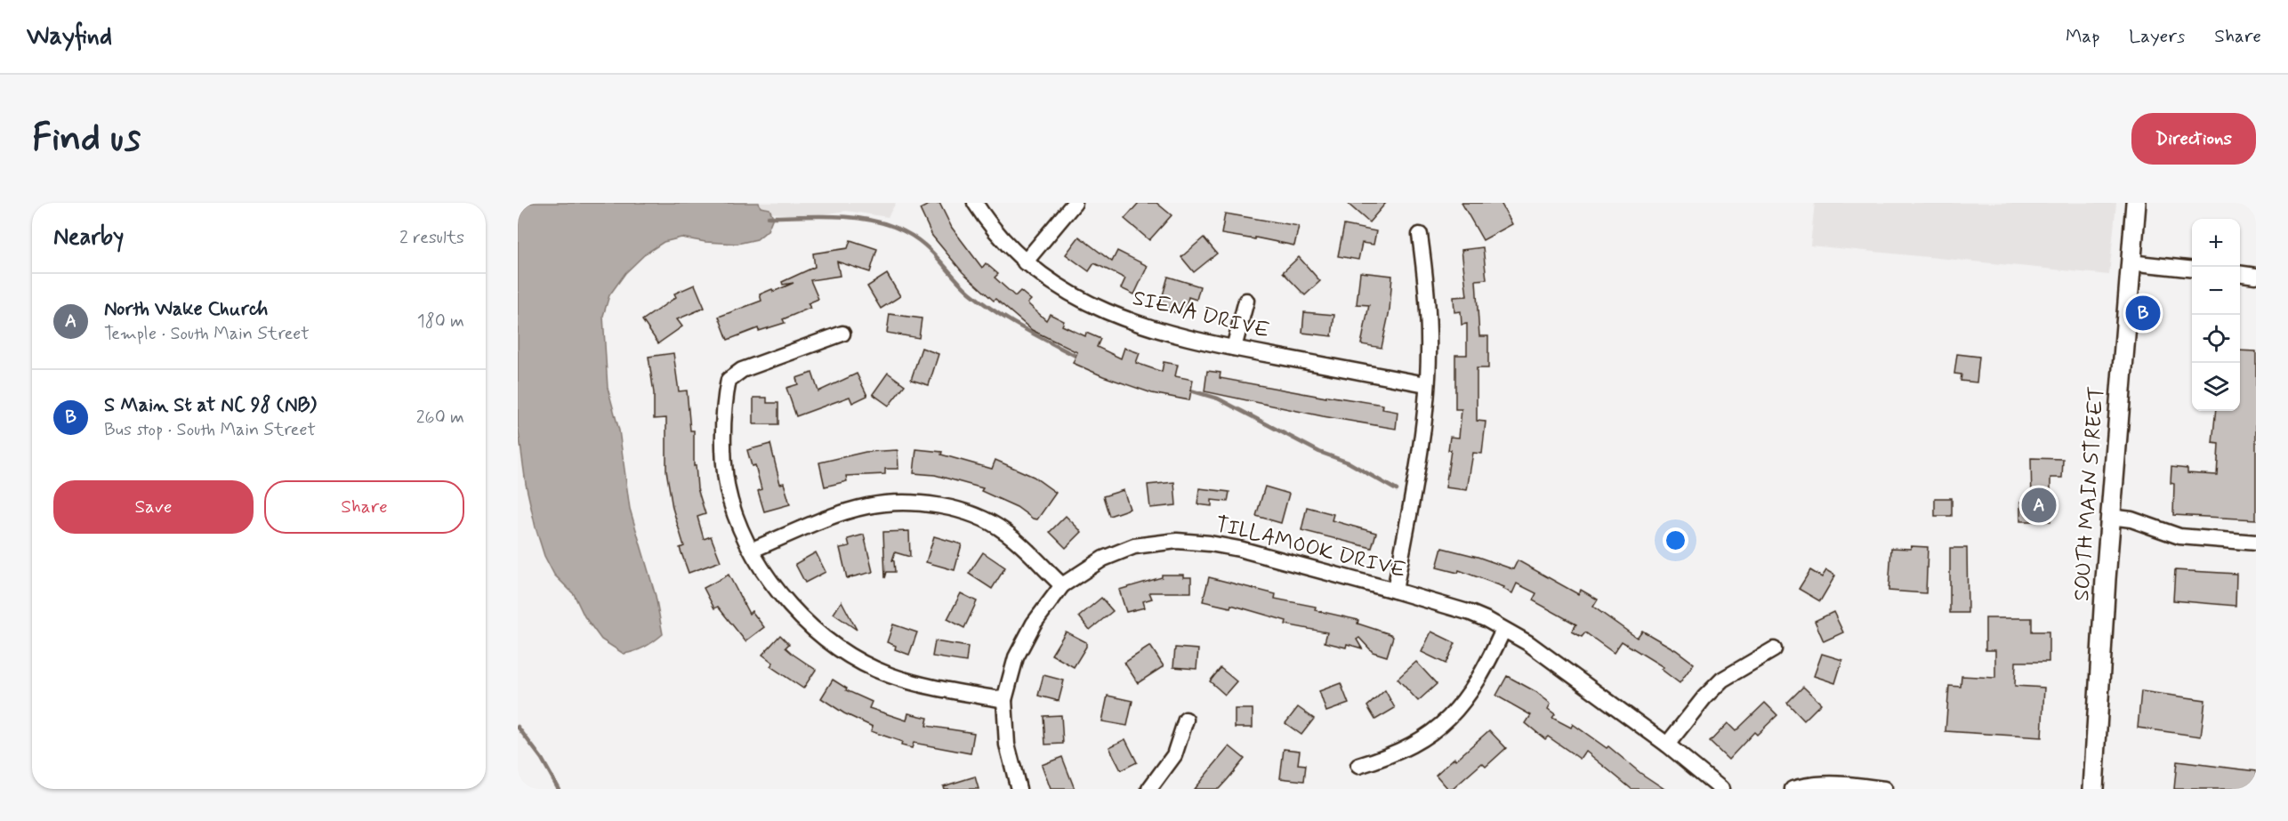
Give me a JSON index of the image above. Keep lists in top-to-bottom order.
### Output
{
  "streets": {
    "main road": ["SOUTH MAIN STREET"],
    "street": ["SIENA DRIVE", "TILLAMOOK DRIVE"]
  },
  "page": {
    "header": "Wayfind",
    "nav": ["Map", "Layers", "Share"],
    "buttons": [
      "Directions",
      ["Save", "Share"]
    ],
    "title": "Find us",
    "heading": ["Nearby", "2 results"],
    "map_buttons": ["+", "−"],
    "list": [
      {
        "mark": "A",
        "name": "North Wake Church",
        "note": "Temple · South Main Street",
        "value": "180 m"
      },
      {
        "mark": "B",
        "name": "S Main St at NC 98 (NB)",
        "note": "Bus stop · South Main Street",
        "value": "260 m"
      }
    ],
    "pins": ["B", "A"]
  }
}
